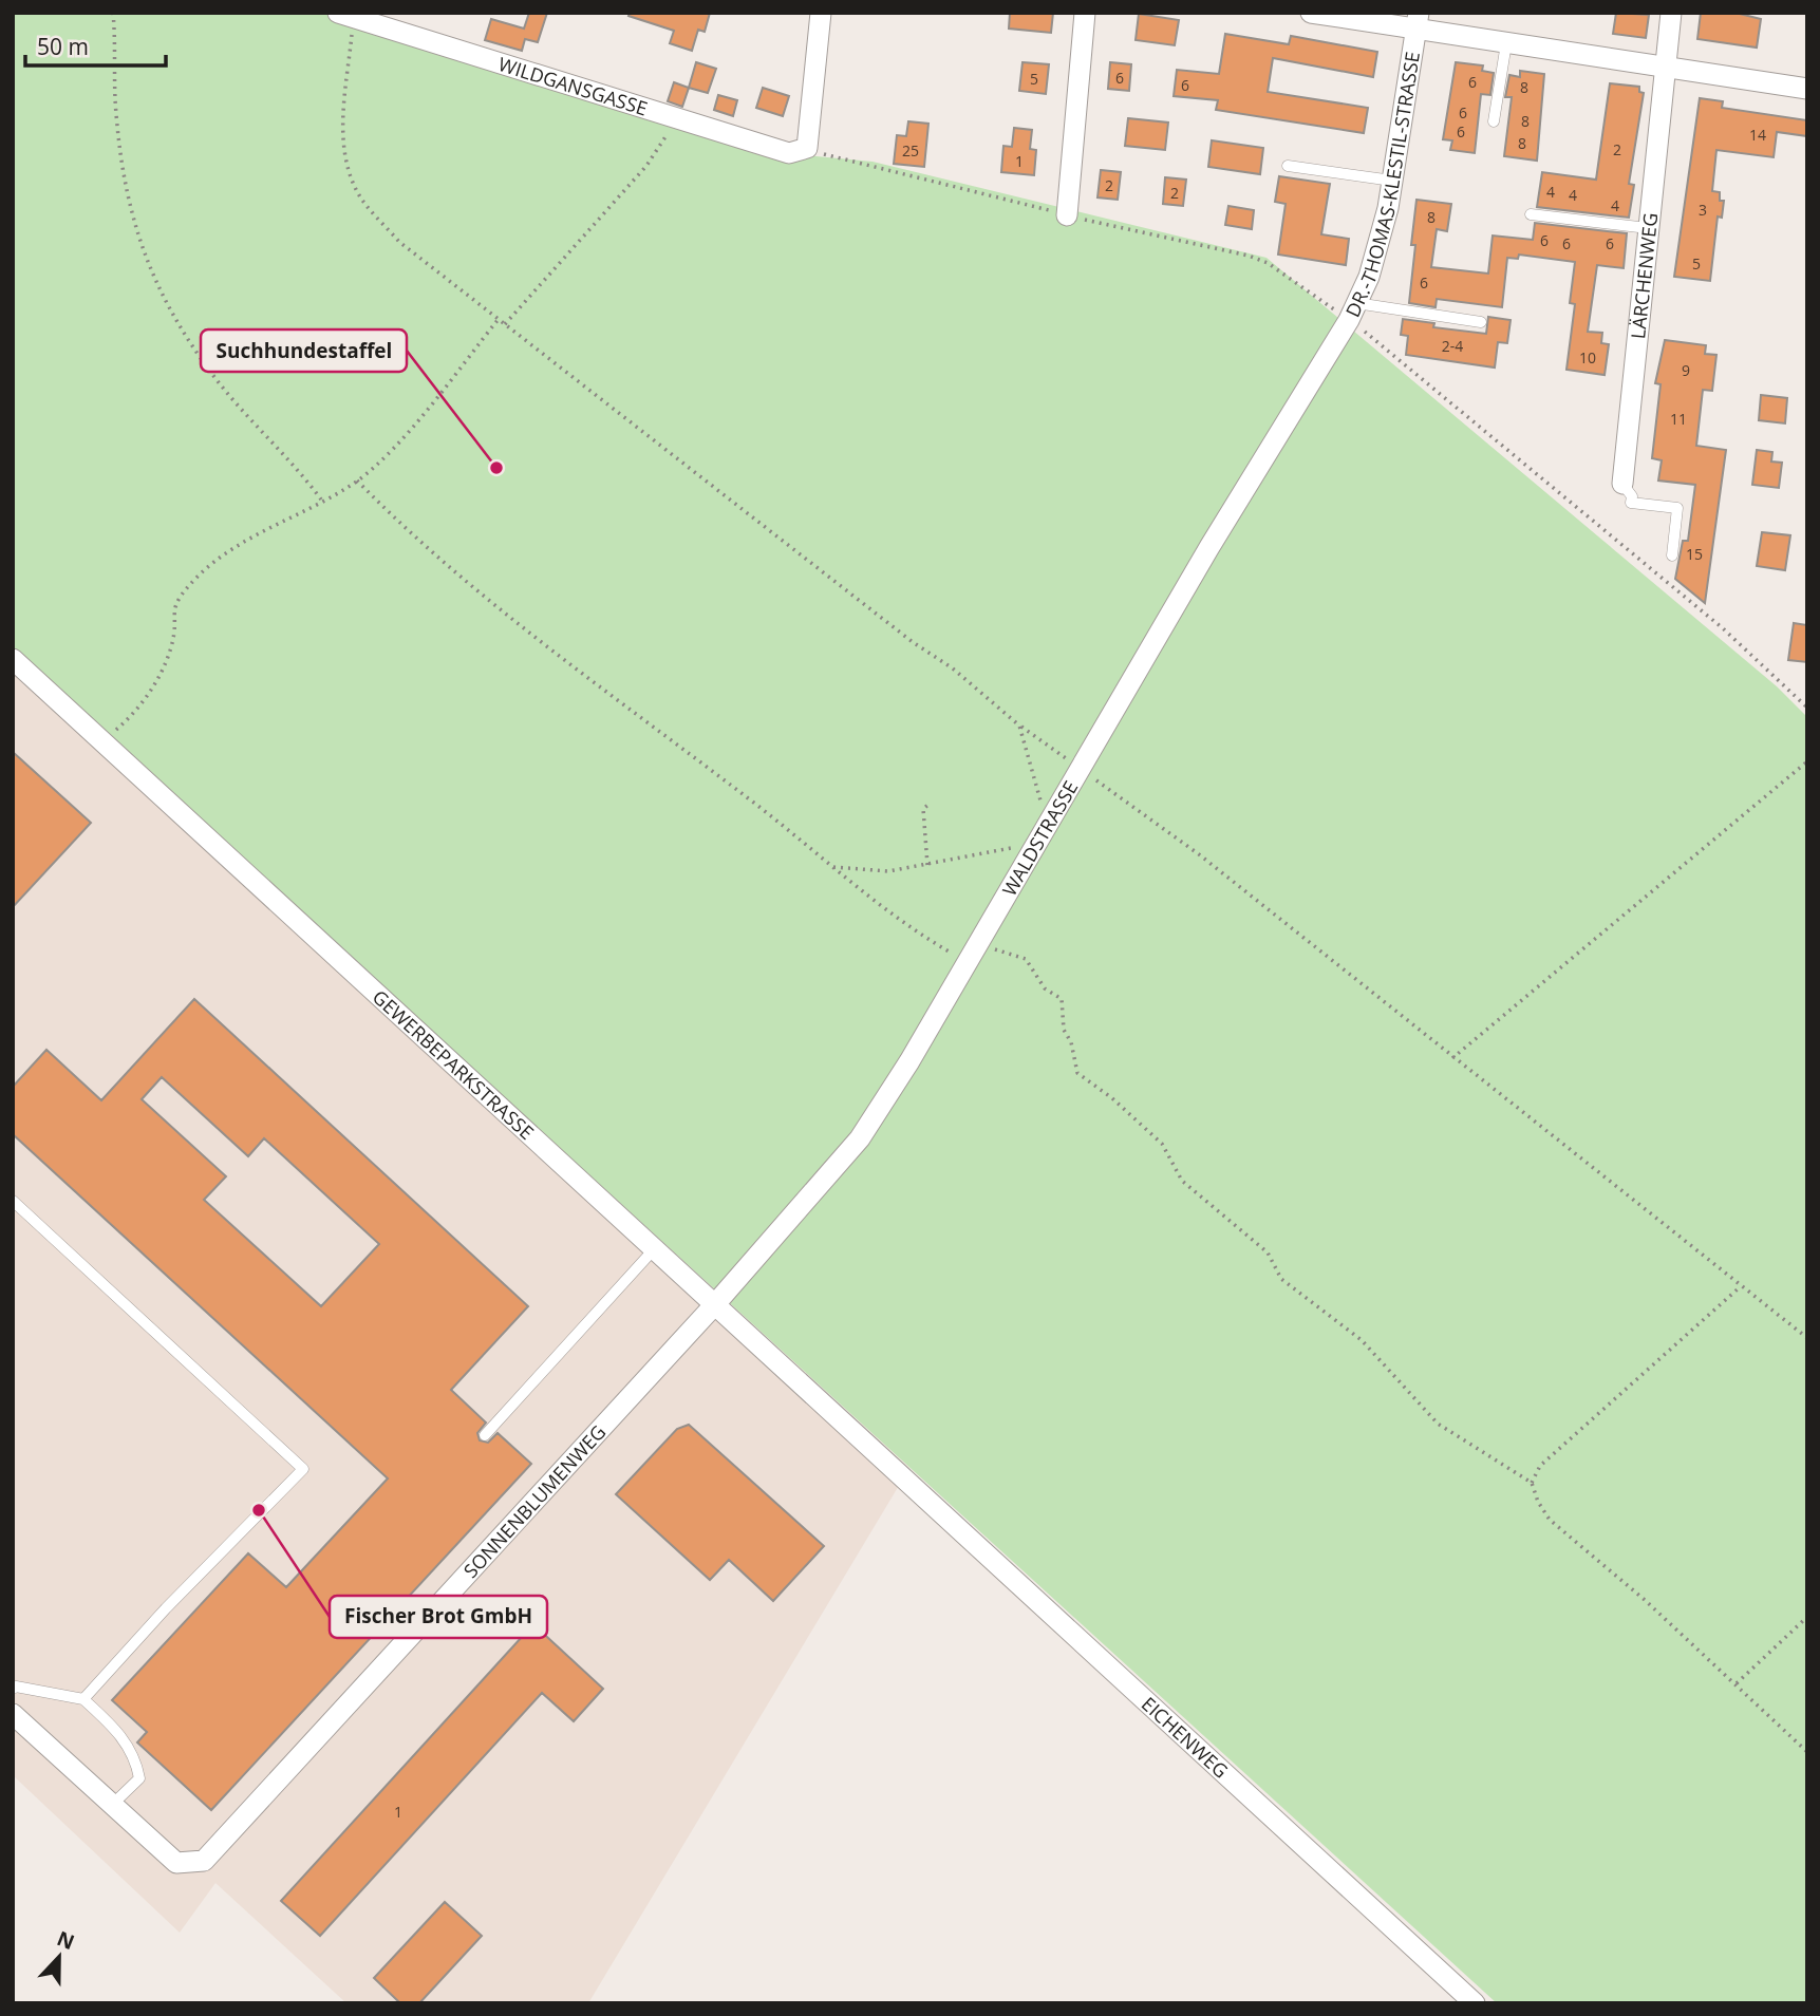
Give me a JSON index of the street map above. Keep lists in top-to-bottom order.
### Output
{
  "streets": {
    "street": [
      "WILDGANSGASSE",
      "DR.-THOMAS-KLESTIL-STRASSE",
      "LÄRCHENWEG",
      "WALDSTRASSE",
      "GEWERBEPARKSTRASSE",
      "SONNENBLUMENWEG",
      "EICHENWEG"
    ]
  },
  "crossings": [
    ["DR.-THOMAS-KLESTIL-STRASSE", "WALDSTRASSE"],
    ["WALDSTRASSE", "GEWERBEPARKSTRASSE"],
    ["WALDSTRASSE", "SONNENBLUMENWEG"],
    ["GEWERBEPARKSTRASSE", "SONNENBLUMENWEG"],
    ["GEWERBEPARKSTRASSE", "EICHENWEG"]
  ],
  "places": ["Suchhundestaffel", "Fischer Brot GmbH"],
  "house_numbers": [
    "6",
    "5",
    "6",
    "6",
    "8",
    "6",
    "8",
    "6",
    "14",
    "8",
    "2",
    "25",
    "1",
    "2",
    "4",
    "2",
    "4",
    "4",
    "3",
    "8",
    "6",
    "6",
    "6",
    "5",
    "6",
    "2-4",
    "10",
    "9",
    "11",
    "15",
    "1"
  ],
  "scale_bar": "50 m",
  "north": "top"
}
